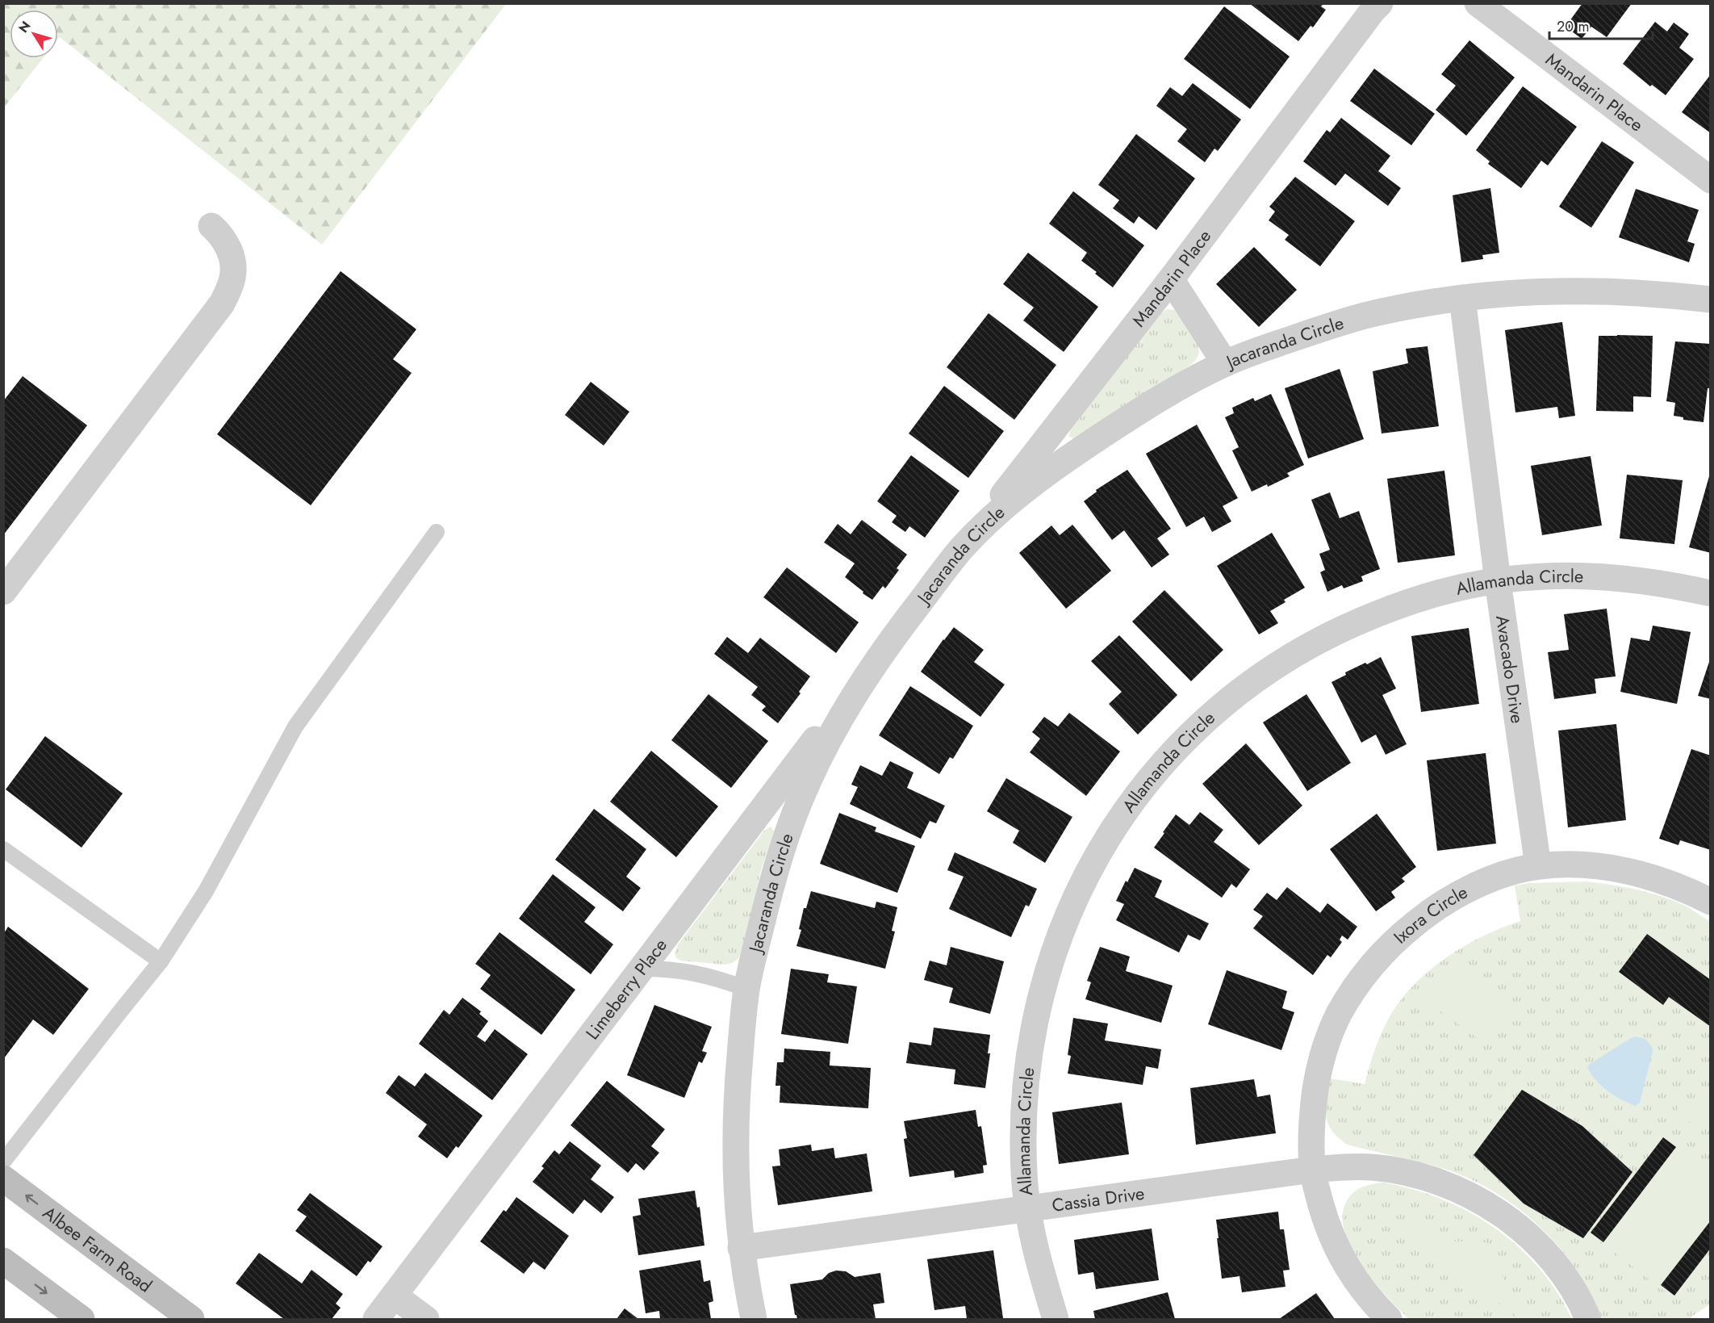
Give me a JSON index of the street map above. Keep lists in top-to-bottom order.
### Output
{
  "streets": {
    "main road": ["Albee Farm Road"],
    "street": [
      "Mandarin Place",
      "Jacaranda Circle",
      "Allamanda Circle",
      "Avacado Drive",
      "Ixora Circle",
      "Limeberry Place",
      "Cassia Drive"
    ]
  },
  "crossings": [
    ["Mandarin Place", "Jacaranda Circle"],
    ["Jacaranda Circle", "Avacado Drive"],
    ["Jacaranda Circle", "Limeberry Place"],
    ["Jacaranda Circle", "Cassia Drive"],
    ["Allamanda Circle", "Avacado Drive"],
    ["Allamanda Circle", "Cassia Drive"],
    ["Avacado Drive", "Ixora Circle"],
    ["Ixora Circle", "Cassia Drive"]
  ],
  "scale_bar": "20 m",
  "north": "top left"
}
